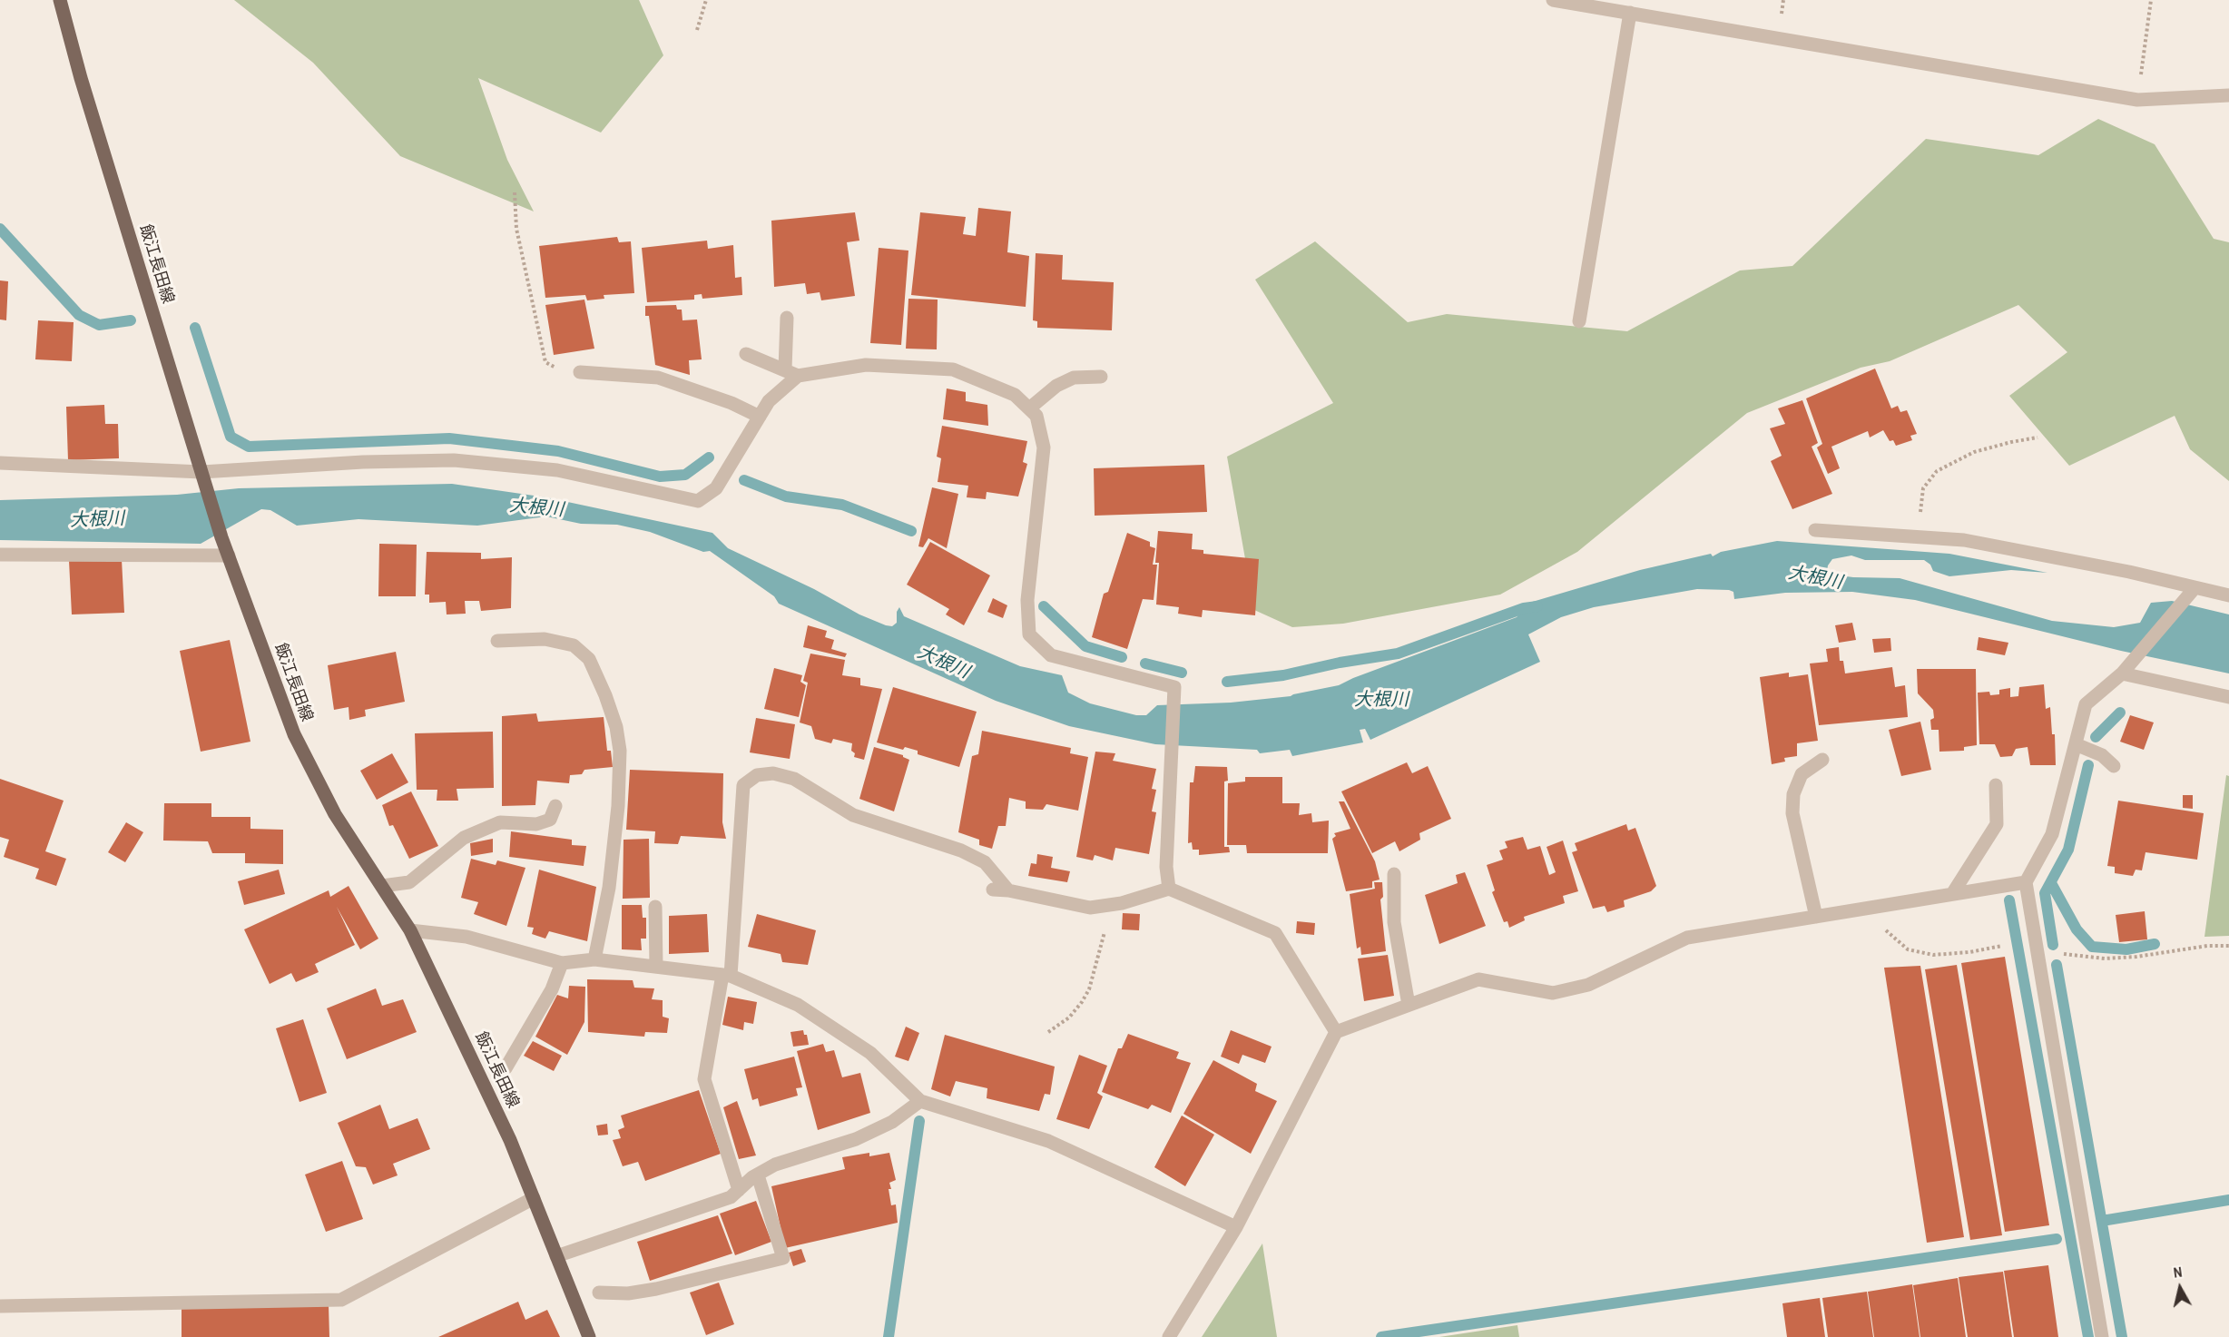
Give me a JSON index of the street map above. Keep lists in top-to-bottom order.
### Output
{
  "streets": {
    "main road": ["飯江長田線"]
  },
  "water": ["大根川"],
  "north": "top"
}
